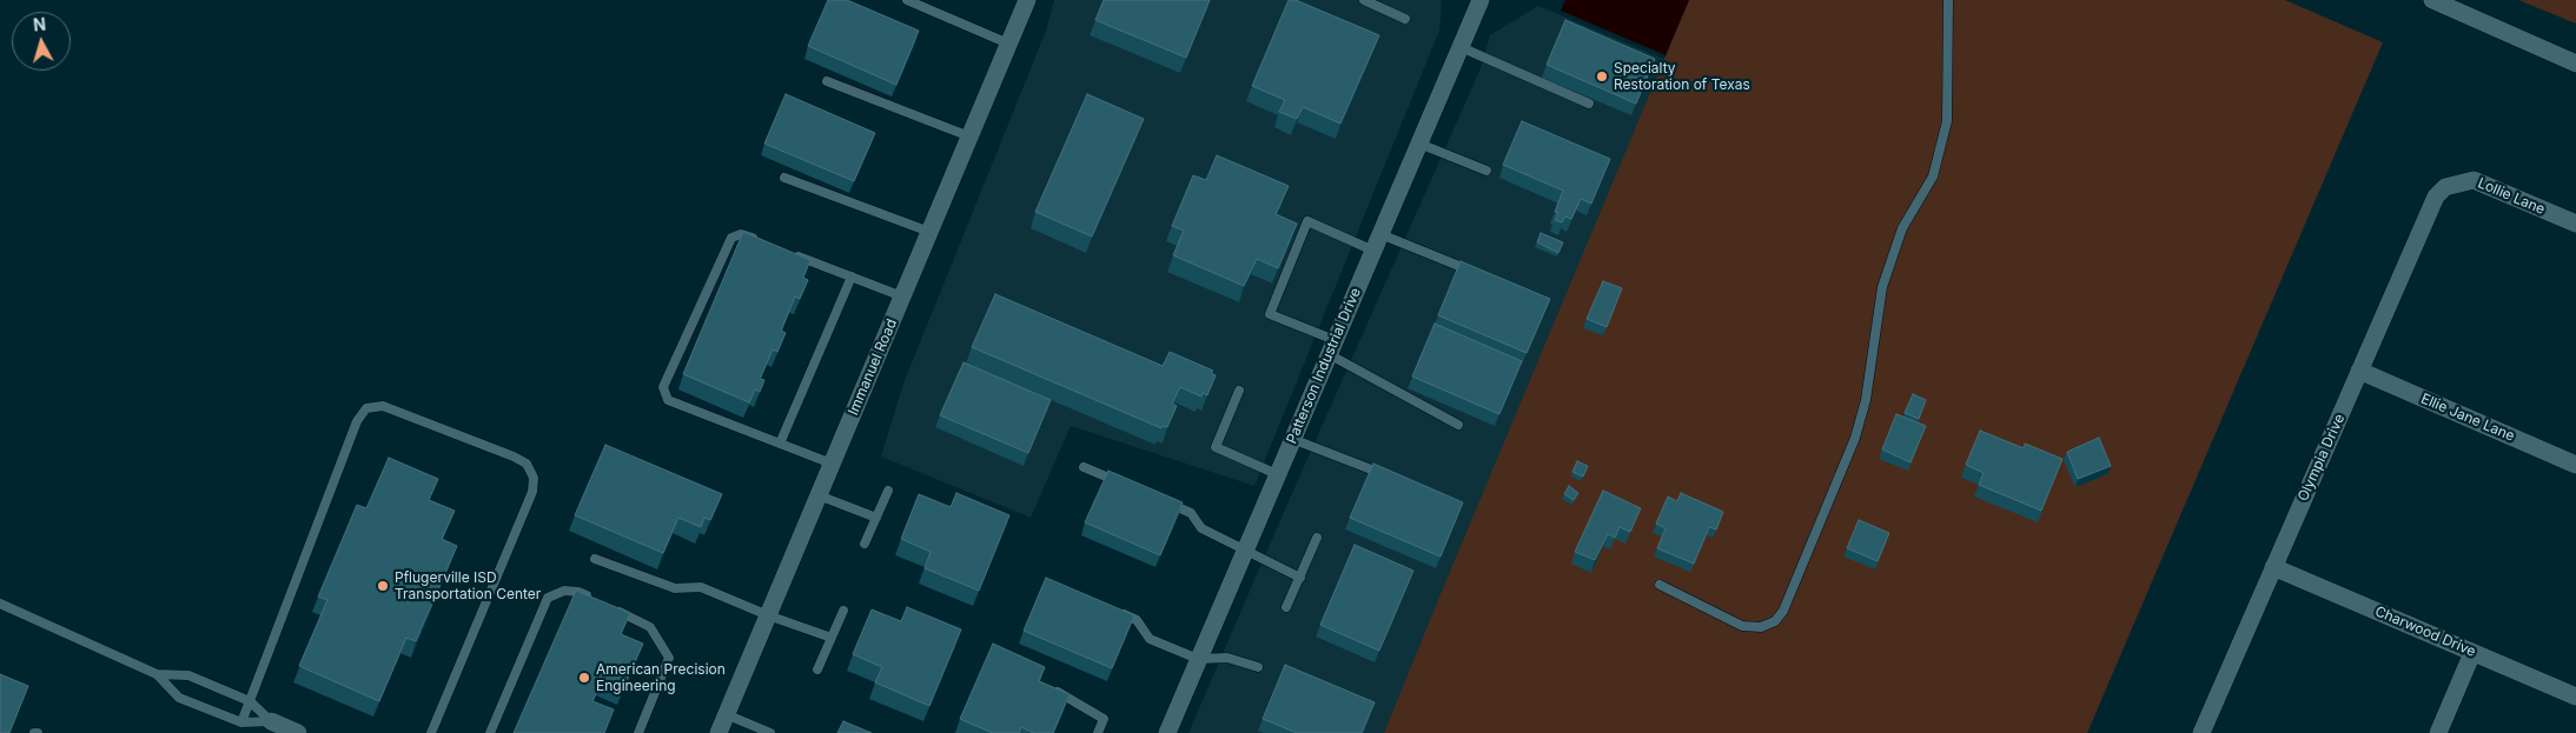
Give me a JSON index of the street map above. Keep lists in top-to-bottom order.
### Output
{
  "streets": {
    "street": [
      "Lollie Lane",
      "Patterson Industrial Drive",
      "Immanuel Road",
      "Ellie Jane Lane",
      "Olympia Drive",
      "Charwood Drive"
    ]
  },
  "crossings": [
    ["Lollie Lane", "Olympia Drive"],
    ["Ellie Jane Lane", "Olympia Drive"],
    ["Olympia Drive", "Charwood Drive"]
  ],
  "places": ["Specialty Restoration of Texas", "Pflugerville ISD Transportation Center", "American Precision Engineering"],
  "north": "top"
}
